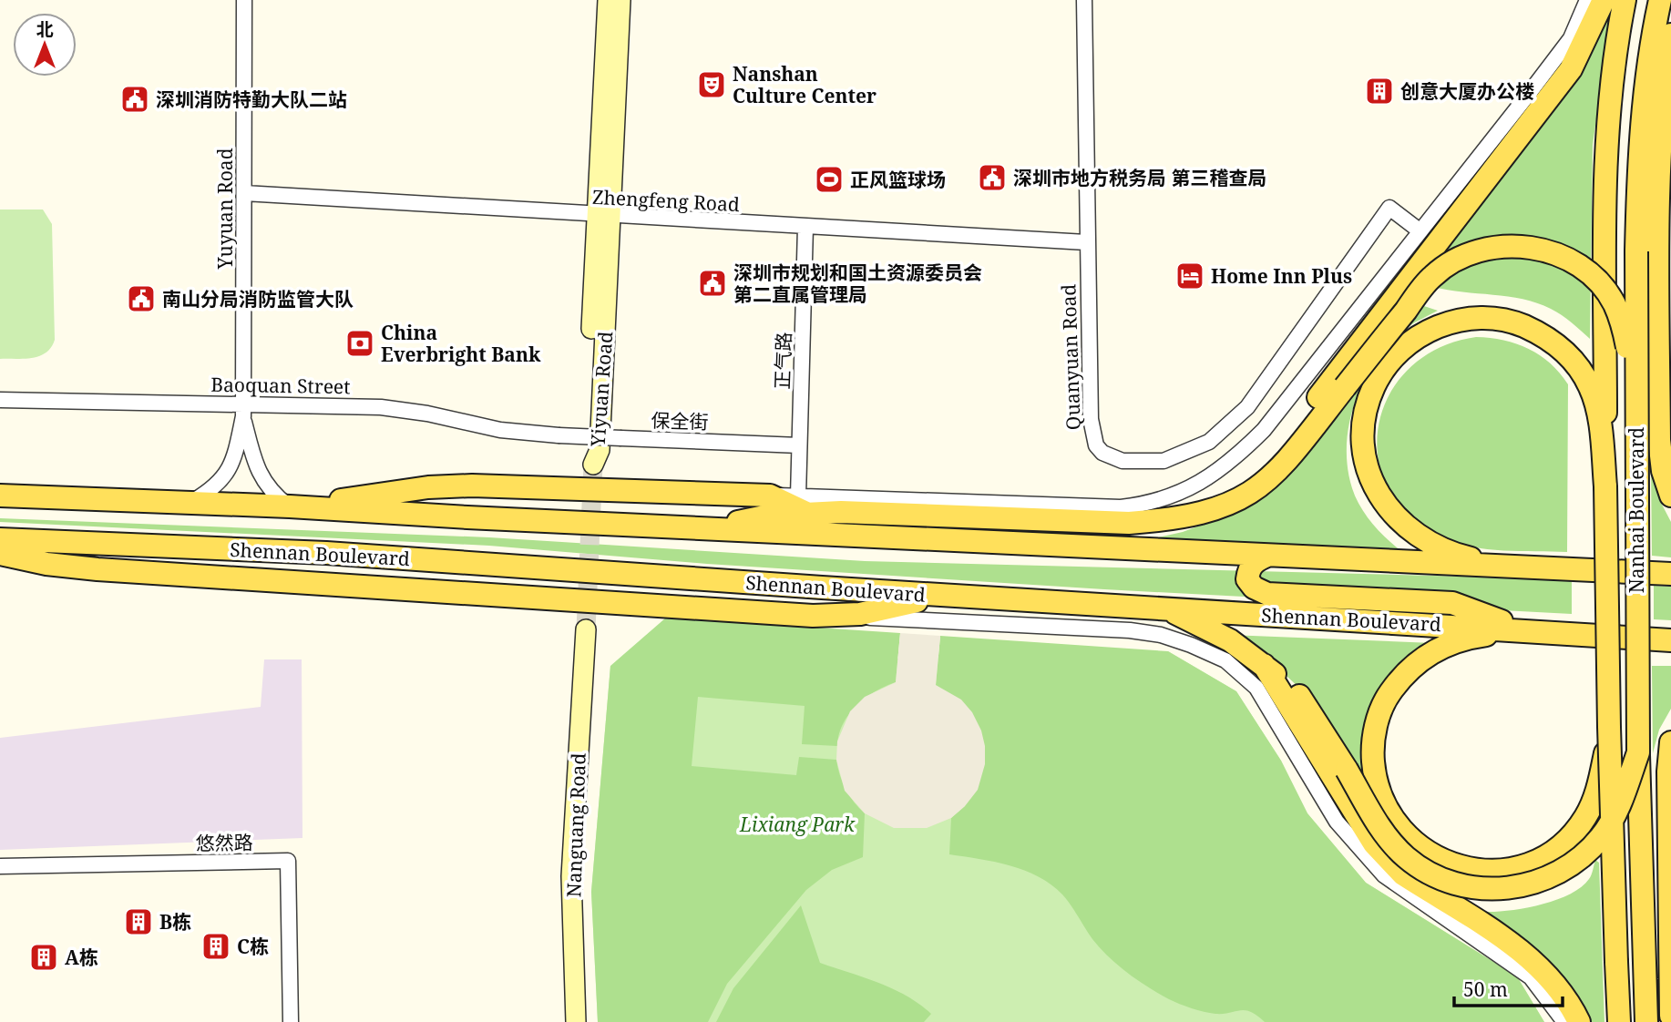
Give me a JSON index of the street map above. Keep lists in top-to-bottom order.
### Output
{
  "streets": {
    "main road": ["Nanhai Boulevard", "Shennan Boulevard"],
    "street": [
      "Zhengfeng Road",
      "Yuyuan Road",
      "Quanyuan Road",
      "正气路",
      "Baoquan Street",
      "Yiyuan Road",
      "保全街",
      "Nanguang Road",
      "悠然路"
    ]
  },
  "crossings": [
    ["Zhengfeng Road", "Yuyuan Road"],
    ["Zhengfeng Road", "Quanyuan Road"],
    ["Zhengfeng Road", "正气路"],
    ["Zhengfeng Road", "Yiyuan Road"],
    ["Yuyuan Road", "Baoquan Street"],
    ["正气路", "保全街"],
    ["Baoquan Street", "保全街"]
  ],
  "parks": ["Lixiang Park"],
  "places": {
    "theatre": ["Nanshan Culture Center"],
    "building": [
      "创意大厦办公楼",
      "B栋",
      "C栋",
      "A栋"
    ],
    "public building": [
      "深圳消防特勤大队二站",
      "深圳市地方税务局 第三稽查局",
      "深圳市规划和国土资源委员会 第二直属管理局",
      "南山分局消防监管大队"
    ],
    "sports": ["正风篮球场"],
    "hotel": ["Home Inn Plus"],
    "bank": ["China Everbright Bank"]
  },
  "scale_bar": "50 m",
  "north": "top"
}
